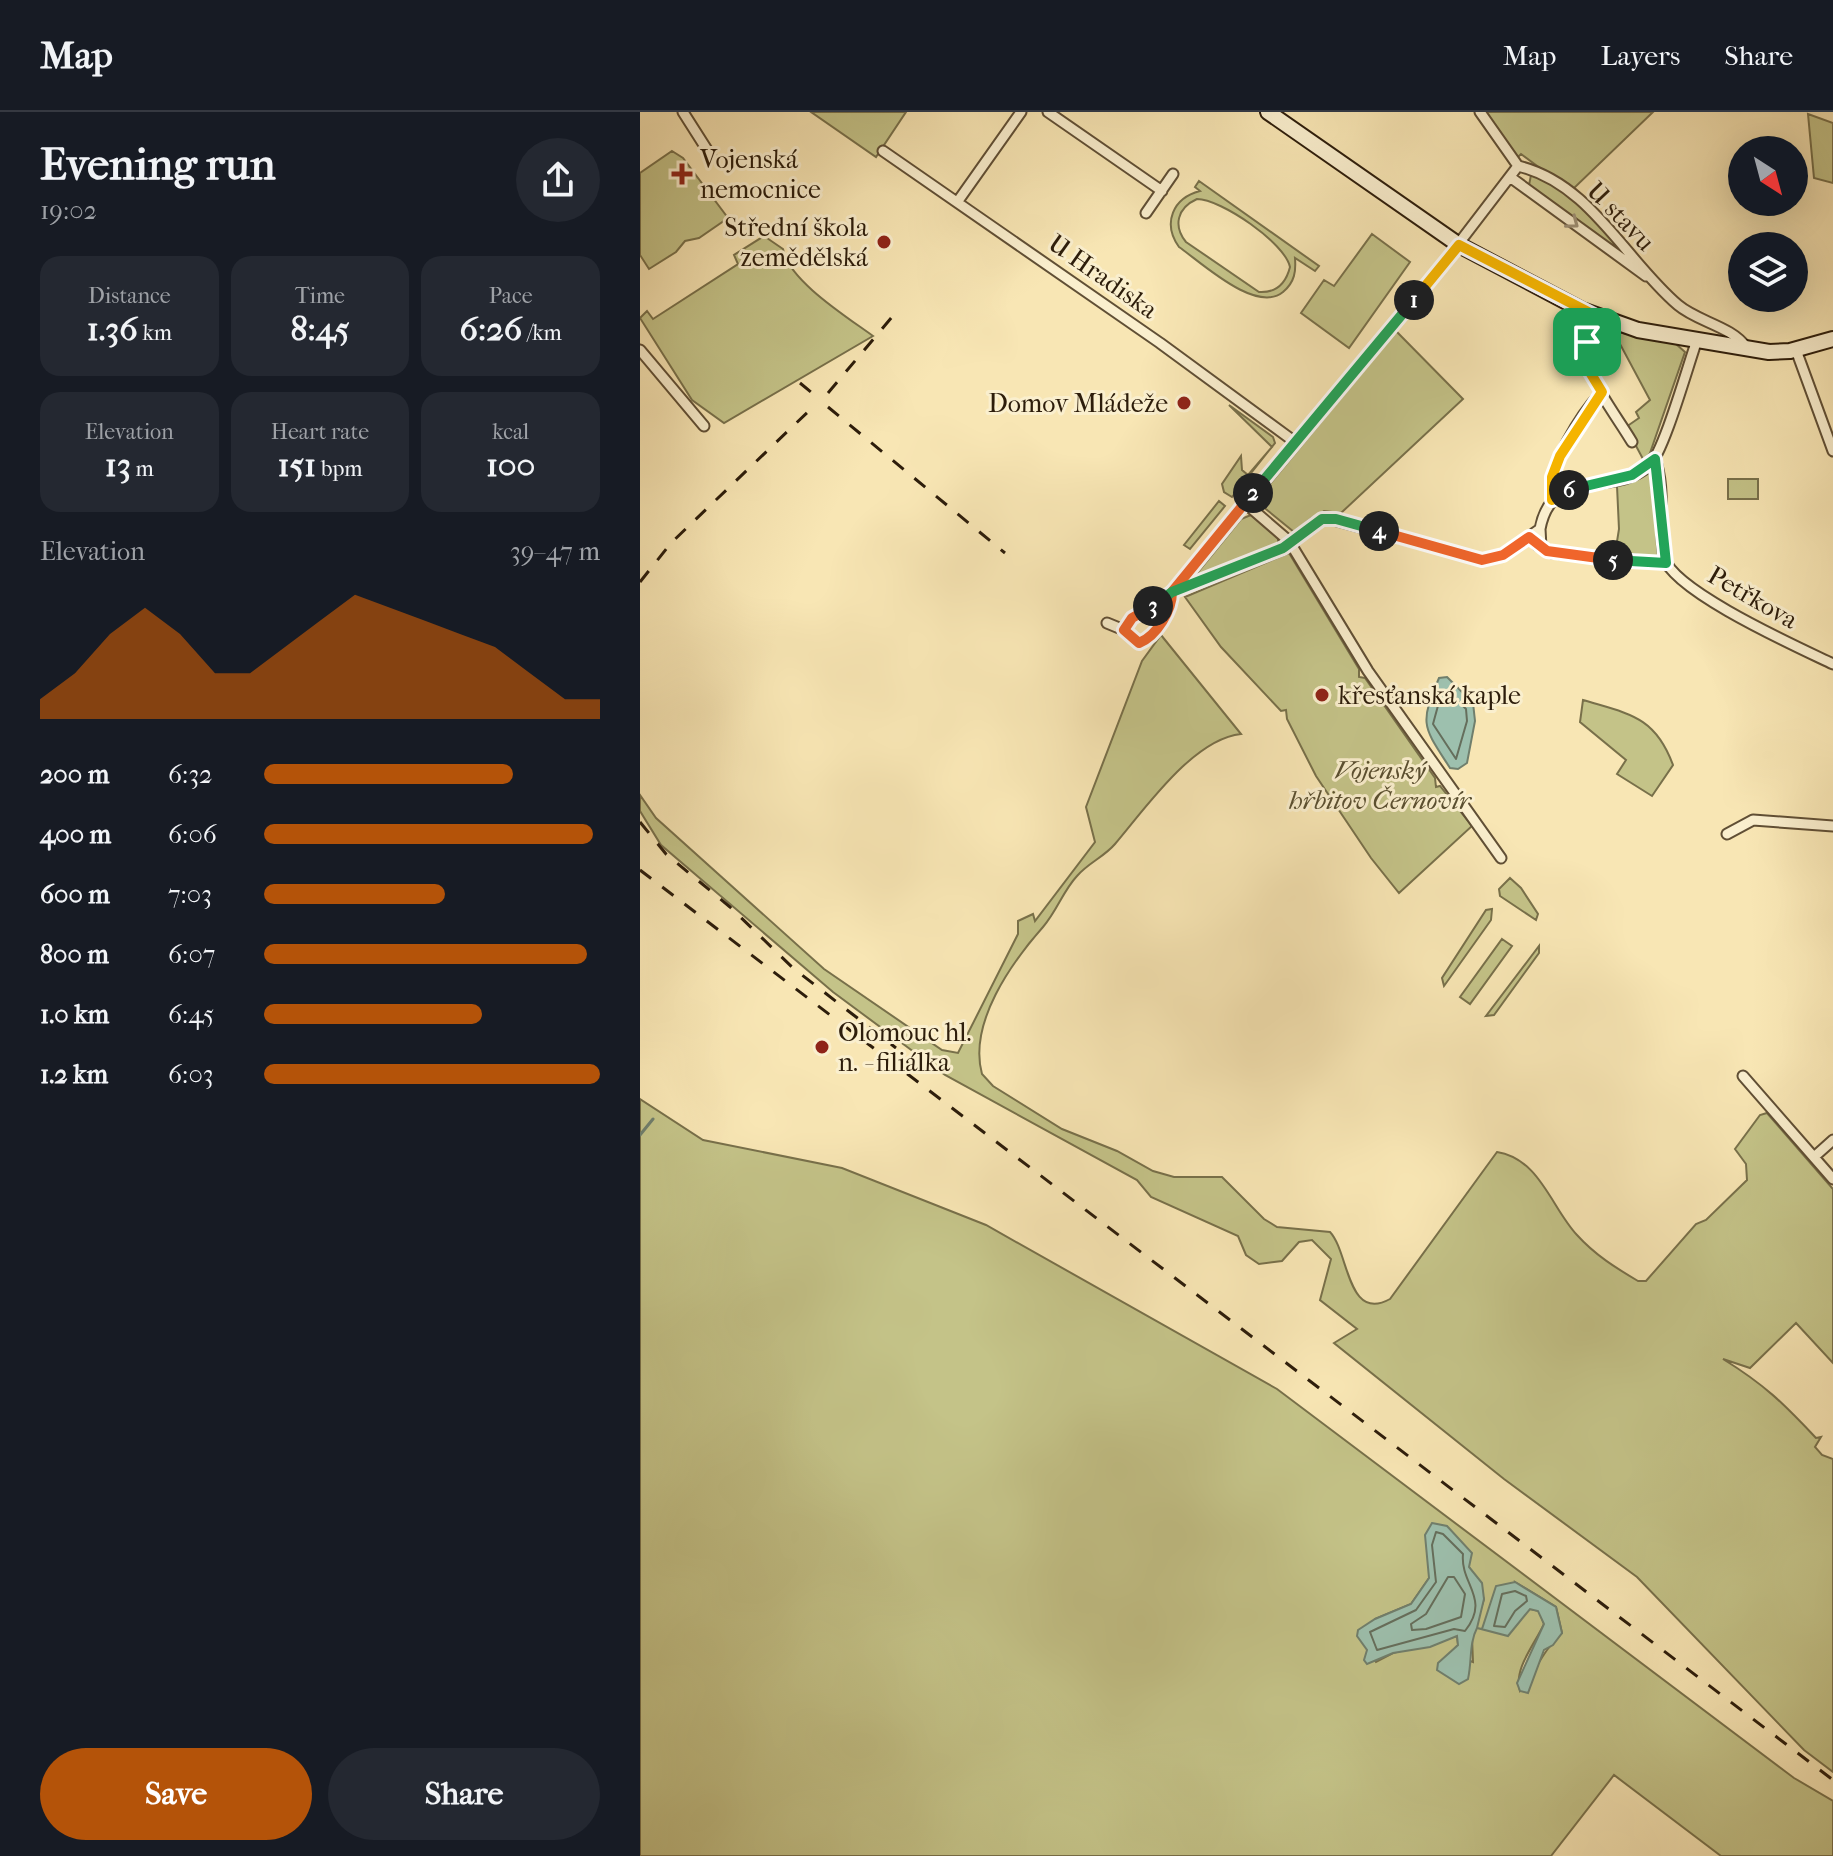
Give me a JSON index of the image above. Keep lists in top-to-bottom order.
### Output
{
  "streets": {
    "street": ["U stavu", "U Hradiska", "Petřkova"]
  },
  "parks": ["Vojenský hřbitov Černovír"],
  "places": {
    "health": ["Vojenská nemocnice"],
    "other": [
      "Střední škola zemědělská",
      "Domov Mládeže",
      "křesťanská kaple",
      "Olomouc hl. n. - filiálka"
    ]
  },
  "north": "bottom right",
  "page": {
    "header": "Map",
    "nav": ["Map", "Layers", "Share"],
    "heading": ["Evening run", "19:02"],
    "stats": [
      ["Distance", "1.36 km"],
      ["Time", "8:45"],
      ["Pace", "6:26 /km"],
      ["Elevation", "13 m"],
      ["Heart rate", "151 bpm"],
      ["kcal", "100"]
    ],
    "pins": [
      "1",
      "6",
      "2",
      "4",
      "5",
      "3"
    ],
    "chart": ["Elevation", "39–47 m"],
    "list": [
      {
        "name": "200 m",
        "note": "6:32"
      },
      {
        "name": "400 m",
        "note": "6:06"
      },
      {
        "name": "600 m",
        "note": "7:03"
      },
      {
        "name": "800 m",
        "note": "6:07"
      },
      {
        "name": "1.0 km",
        "note": "6:45"
      },
      {
        "name": "1.2 km",
        "note": "6:03"
      }
    ],
    "buttons": ["Save", "Share"]
  }
}
